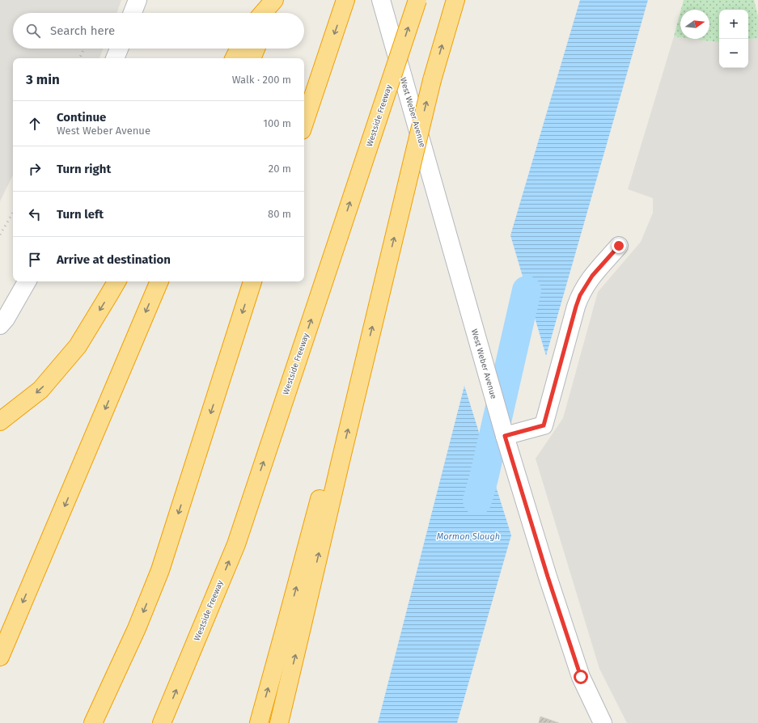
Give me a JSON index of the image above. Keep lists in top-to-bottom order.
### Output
{
  "streets": {
    "highway": ["Westside Freeway"],
    "street": ["West Weber Avenue"]
  },
  "water": ["Mormon Slough"],
  "north": "right",
  "page": {
    "map_buttons": ["+", "−"],
    "search": "Search here",
    "heading": ["3 min", "Walk · 200 m"],
    "list": [
      ["Continue", "West Weber Avenue", "100 m"],
      ["Turn right", "20 m"],
      ["Turn left", "80 m"],
      "Arrive at destination"
    ]
  }
}
